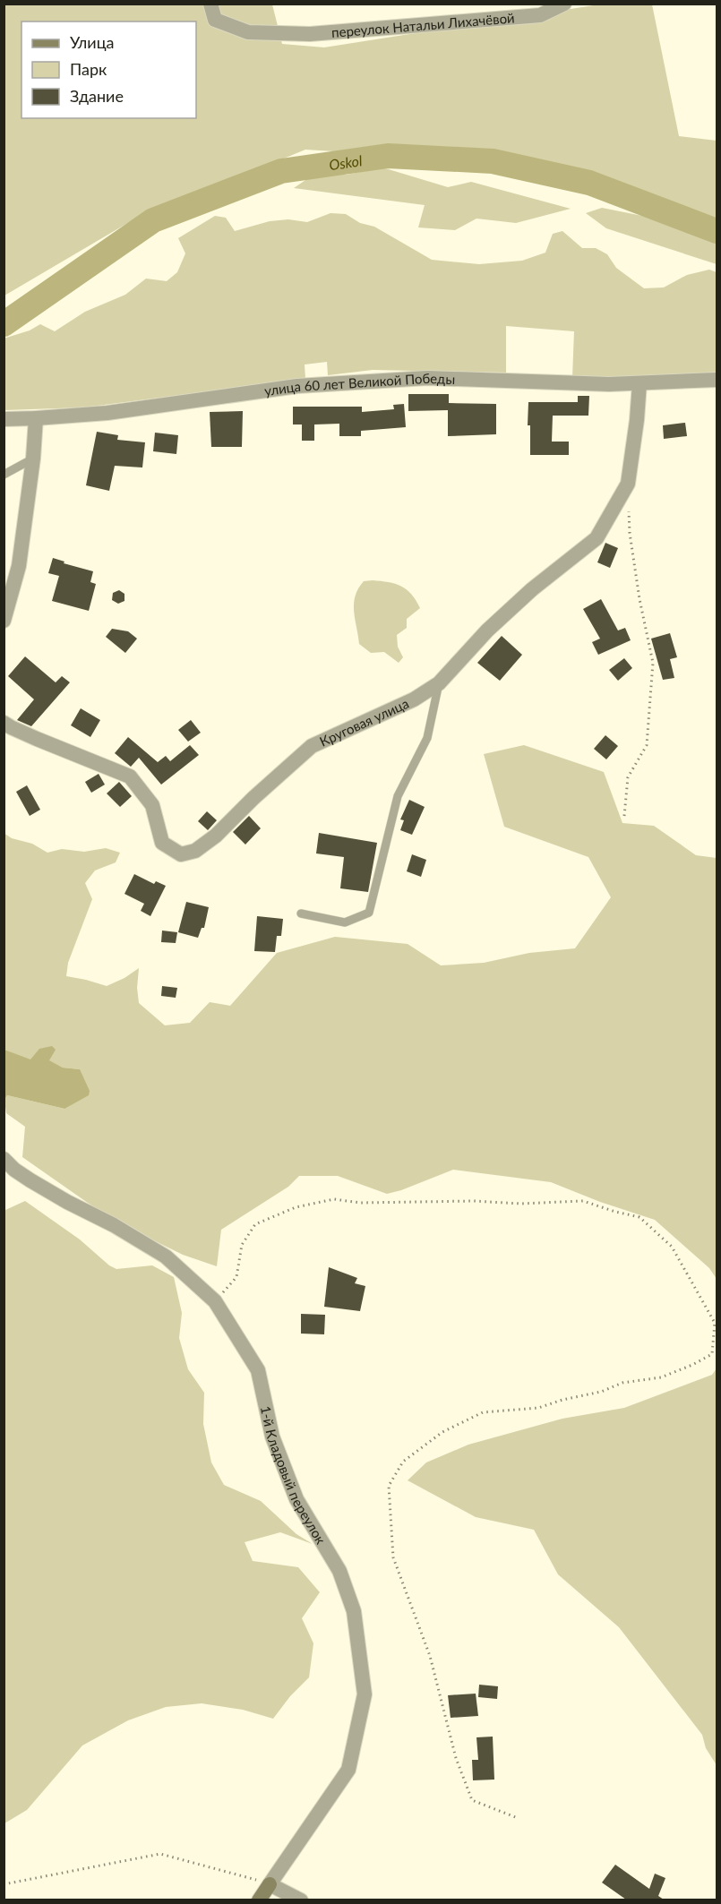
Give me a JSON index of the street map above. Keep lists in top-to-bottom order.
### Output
{
  "streets": {
    "street": [
      "переулок Натальи Лихачёвой",
      "улица 60 лет Великой Победы",
      "Круговая улица",
      "1-й Кладовый переулок"
    ]
  },
  "crossings": [
    ["улица 60 лет Великой Победы", "Круговая улица"]
  ],
  "water": ["Oskol"],
  "legend": ["Улица", "Парк", "Здание"]
}
